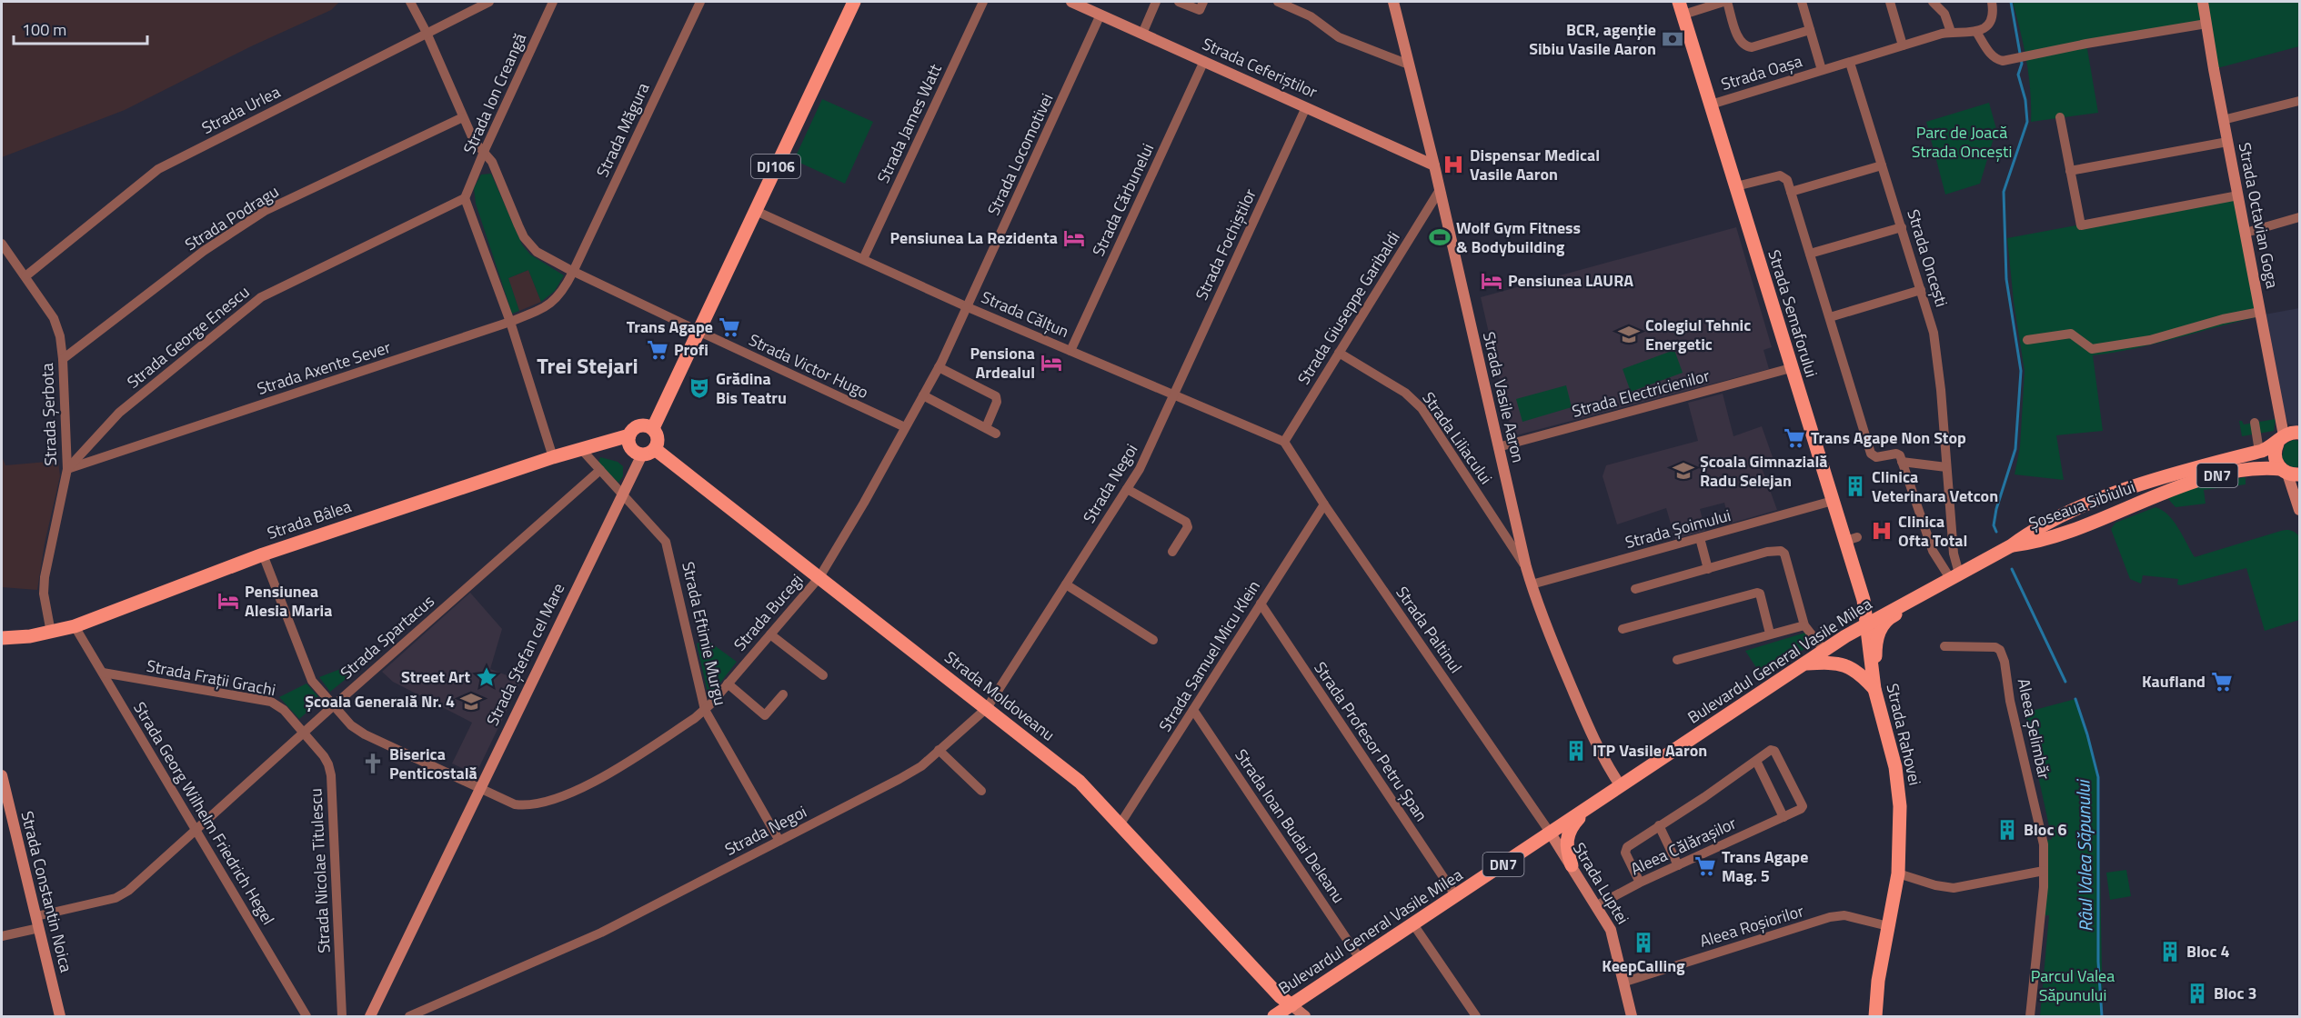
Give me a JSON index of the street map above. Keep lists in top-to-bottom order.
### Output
{
  "streets": {
    "main road": [
      "DJ106",
      "Strada Semaforului",
      "DN7",
      "Șoseaua Sibiului",
      "Strada Bâlea",
      "Bulevardul General Vasile Milea",
      "Strada Moldoveanu",
      "Strada Rahovei"
    ],
    "street": [
      "Strada Ceferiștilor",
      "Strada Oașa",
      "Strada Ion Creangă",
      "Strada Urlea",
      "Strada James Watt",
      "Strada Măgura",
      "Strada Locomotivei",
      "Strada Cărbunelui",
      "Strada Octavian Goga",
      "Strada Podragu",
      "Strada Fochiștilor",
      "Strada Oncești",
      "Strada Giuseppe Garibaldi",
      "Strada Călțun",
      "Strada George Enescu",
      "Strada Victor Hugo",
      "Strada Axente Sever",
      "Strada Electricienilor",
      "Strada Vasile Aaron",
      "Strada Șerbota",
      "Strada Liliacului",
      "Strada Negoi",
      "Strada Șoimului",
      "Strada Bucegi",
      "Strada Paltinul",
      "Strada Eftimie Murgu",
      "Strada Spartacus",
      "Strada Ștefan cel Mare",
      "Strada Samuel Micu Klein",
      "Strada Frații Grachi",
      "Aleea Șelimbăr",
      "Strada Profesor Petru Șpan",
      "Strada Georg Wilhelm Friedrich Hegel",
      "Strada Ioan Budai Deleanu",
      "Aleea Călărașilor",
      "Strada Nicolae Titulescu",
      "Strada Luptei",
      "Strada Constantin Noica",
      "Aleea Roșiorilor"
    ]
  },
  "crossings": [
    ["Strada Ceferiștilor", "Strada Locomotivei"],
    ["Strada Ceferiștilor", "Strada Cărbunelui"],
    ["Strada Ceferiștilor", "Strada Fochiștilor"],
    ["Strada Ceferiștilor", "Strada Vasile Aaron"],
    ["Strada Oașa", "Strada Oncești"],
    ["Strada Oașa", "Strada Semaforului"],
    ["Strada Ion Creangă", "Strada George Enescu"],
    ["Strada Ion Creangă", "Strada Victor Hugo"],
    ["Strada Urlea", "Strada Victor Hugo"],
    ["Strada Urlea", "Strada Șerbota"],
    ["Strada James Watt", "Strada Călțun"],
    ["Strada Măgura", "Strada Victor Hugo"],
    ["Strada Măgura", "Strada Axente Sever"],
    ["Strada Locomotivei", "Strada Călțun"],
    ["Strada Locomotivei", "Strada Bucegi"],
    ["DJ106", "Strada Călțun"],
    ["DJ106", "Strada Victor Hugo"],
    ["DJ106", "Strada Bâlea"],
    ["DJ106", "Strada Ștefan cel Mare"],
    ["DJ106", "Strada Moldoveanu"],
    ["Strada Cărbunelui", "Strada Călțun"],
    ["Strada Octavian Goga", "Șoseaua Sibiului"],
    ["Strada Podragu", "Strada Victor Hugo"],
    ["Strada Podragu", "Strada Șerbota"],
    ["Strada Fochiștilor", "Strada Călțun"],
    ["Strada Fochiștilor", "Strada Negoi"],
    ["Strada Oncești", "Bulevardul General Vasile Milea"],
    ["Strada Giuseppe Garibaldi", "Strada Călțun"],
    ["Strada Giuseppe Garibaldi", "Strada Vasile Aaron"],
    ["Strada Giuseppe Garibaldi", "Strada Liliacului"],
    ["Strada Giuseppe Garibaldi", "Strada Paltinul"],
    ["Strada Semaforului", "Strada Electricienilor"],
    ["Strada Semaforului", "Strada Șoimului"],
    ["Strada Semaforului", "Bulevardul General Vasile Milea"],
    ["Strada Semaforului", "Strada Rahovei"],
    ["Strada Călțun", "Strada Negoi"],
    ["Strada Călțun", "Strada Bucegi"],
    ["Strada Călțun", "Strada Paltinul"],
    ["Strada George Enescu", "Strada Axente Sever"],
    ["Strada George Enescu", "Strada Șerbota"],
    ["Strada Victor Hugo", "Strada Axente Sever"],
    ["Strada Victor Hugo", "Strada Bucegi"],
    ["Strada Axente Sever", "Strada Șerbota"],
    ["Strada Electricienilor", "Strada Vasile Aaron"],
    ["Strada Vasile Aaron", "Strada Liliacului"],
    ["Strada Vasile Aaron", "Strada Șoimului"],
    ["Strada Vasile Aaron", "Bulevardul General Vasile Milea"],
    ["Strada Șerbota", "Strada Bâlea"],
    ["Strada Negoi", "Strada Eftimie Murgu"],
    ["Strada Negoi", "Strada Moldoveanu"],
    ["Șoseaua Sibiului", "Bulevardul General Vasile Milea"],
    ["Strada Bâlea", "Strada Eftimie Murgu"],
    ["Strada Bâlea", "Strada Ștefan cel Mare"],
    ["Strada Bâlea", "Strada Moldoveanu"],
    ["Strada Bâlea", "Strada Georg Wilhelm Friedrich Hegel"],
    ["Strada Bucegi", "Strada Eftimie Murgu"],
    ["Strada Bucegi", "Strada Ștefan cel Mare"],
    ["Strada Bucegi", "Strada Moldoveanu"],
    ["Strada Paltinul", "Strada Samuel Micu Klein"],
    ["Strada Paltinul", "Bulevardul General Vasile Milea"],
    ["Strada Paltinul", "Strada Luptei"],
    ["Strada Eftimie Murgu", "Strada Spartacus"],
    ["Strada Eftimie Murgu", "Strada Ștefan cel Mare"],
    ["Strada Spartacus", "Strada Frații Grachi"],
    ["Strada Spartacus", "Strada Georg Wilhelm Friedrich Hegel"],
    ["Strada Spartacus", "Strada Nicolae Titulescu"],
    ["Strada Spartacus", "Strada Constantin Noica"],
    ["Strada Ștefan cel Mare", "Strada Moldoveanu"],
    ["Strada Samuel Micu Klein", "Strada Moldoveanu"],
    ["Strada Samuel Micu Klein", "Strada Profesor Petru Șpan"],
    ["Strada Samuel Micu Klein", "Strada Ioan Budai Deleanu"],
    ["Bulevardul General Vasile Milea", "Strada Moldoveanu"],
    ["Bulevardul General Vasile Milea", "Strada Rahovei"],
    ["Bulevardul General Vasile Milea", "Strada Profesor Petru Șpan"],
    ["Bulevardul General Vasile Milea", "Strada Ioan Budai Deleanu"],
    ["Bulevardul General Vasile Milea", "Strada Luptei"],
    ["Strada Frații Grachi", "Strada Georg Wilhelm Friedrich Hegel"],
    ["Strada Frații Grachi", "Strada Nicolae Titulescu"],
    ["Strada Rahovei", "Aleea Roșiorilor"],
    ["Aleea Călărașilor", "Strada Luptei"],
    ["Strada Luptei", "Aleea Roșiorilor"]
  ],
  "districts": ["Trei Stejari"],
  "water": ["Râul Valea Săpunului"],
  "parks": ["Parc de Joacă Strada Oncești", "Parcul Valea Săpunului"],
  "places": {
    "bank": ["BCR, agenție Sibiu Vasile Aaron"],
    "hospital": ["Dispensar Medical Vasile Aaron", "Clinica Ofta Total"],
    "sports": ["Wolf Gym Fitness & Bodybuilding"],
    "hotel": [
      "Pensiunea La Rezidenta",
      "Pensiunea LAURA",
      "Pensiona Ardealul",
      "Pensiunea Alesia Maria"
    ],
    "supermarket": [
      "Trans Agape",
      "Profi",
      "Trans Agape Non Stop",
      "Kaufland",
      "Trans Agape Mag. 5"
    ],
    "school or university": ["Colegiul Tehnic Energetic", "Școala Gimnazială Radu Selejan", "Școala Generală Nr. 4"],
    "theatre": ["Grădina Bis Teatru"],
    "building": [
      "Clinica Veterinara Vetcon",
      "ITP Vasile Aaron",
      "Bloc 6",
      "KeepCalling",
      "Bloc 4",
      "Bloc 3"
    ],
    "place": ["Street Art"],
    "church": ["Biserica Penticostală"]
  },
  "scale_bar": "100 m"
}
